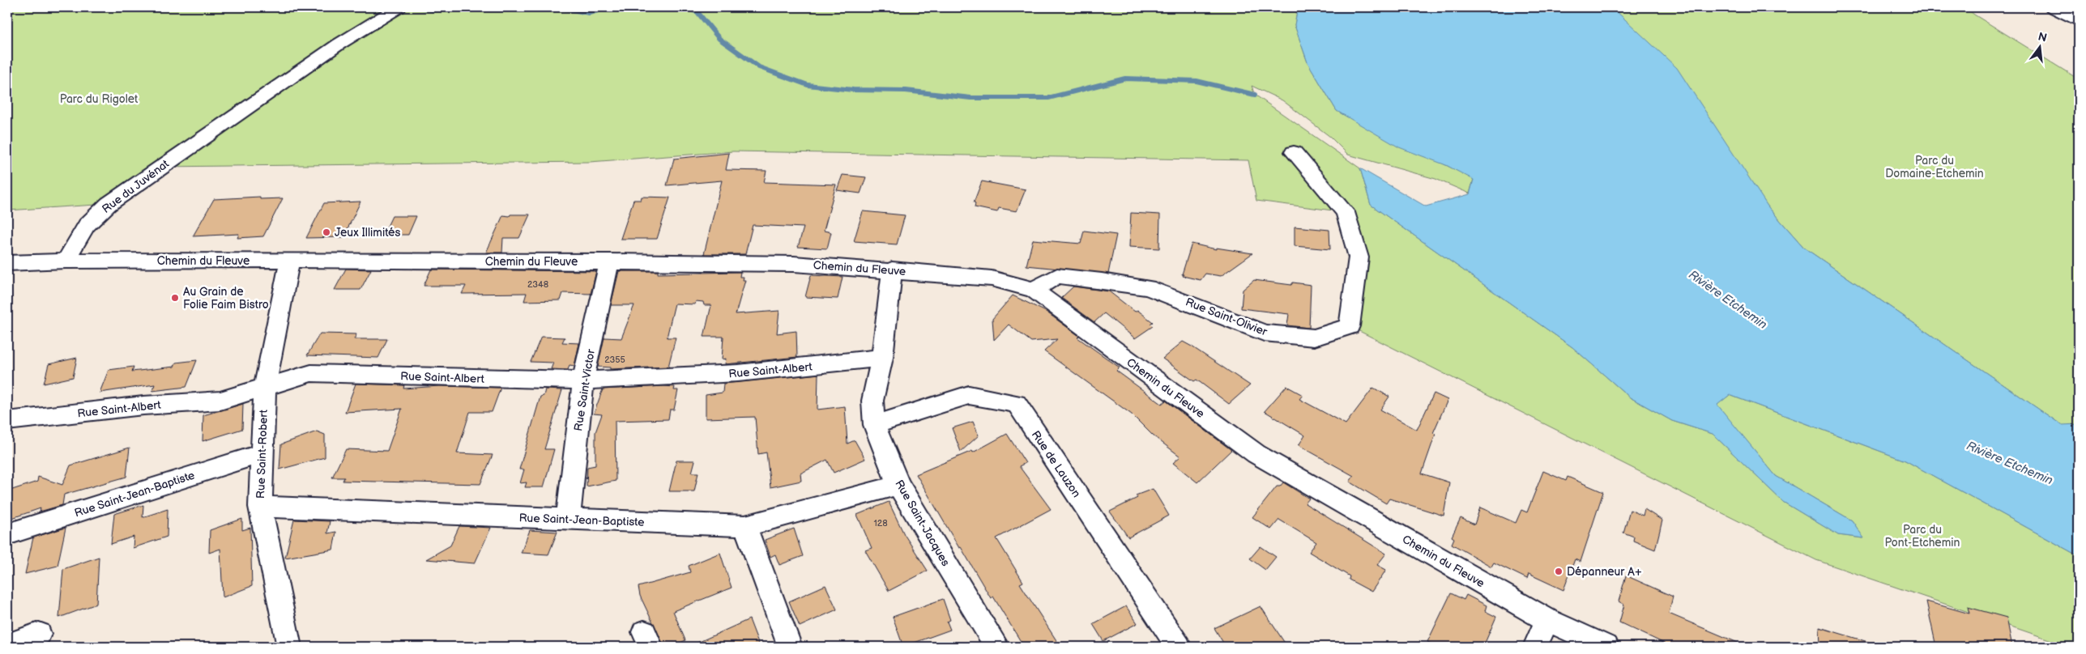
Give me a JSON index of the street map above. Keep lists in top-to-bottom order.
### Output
{
  "streets": {
    "street": [
      "Rue du Juvénat",
      "Chemin du Fleuve",
      "Rue Saint-Olivier",
      "Rue Saint-Albert",
      "Rue Saint-Victor",
      "Rue Saint-Robert",
      "Rue de Lauzon",
      "Rue Saint-Jean-Baptiste",
      "Rue Saint-Jacques"
    ]
  },
  "crossings": [
    ["Rue du Juvénat", "Chemin du Fleuve"],
    ["Chemin du Fleuve", "Rue Saint-Olivier"],
    ["Chemin du Fleuve", "Rue Saint-Victor"],
    ["Chemin du Fleuve", "Rue Saint-Robert"],
    ["Chemin du Fleuve", "Rue Saint-Jacques"],
    ["Rue Saint-Albert", "Rue Saint-Victor"],
    ["Rue Saint-Albert", "Rue Saint-Robert"],
    ["Rue Saint-Albert", "Rue Saint-Jacques"],
    ["Rue Saint-Victor", "Rue Saint-Jean-Baptiste"],
    ["Rue Saint-Robert", "Rue Saint-Jean-Baptiste"],
    ["Rue de Lauzon", "Rue Saint-Jacques"],
    ["Rue Saint-Jean-Baptiste", "Rue Saint-Jacques"]
  ],
  "water": ["Rivière Etchemin"],
  "parks": ["Parc du Rigolet", "Parc du Domaine-Etchemin", "Parc du Pont-Etchemin"],
  "places": ["Jeux Illimités", "Au Grain de Folie Faim Bistro", "Dépanneur A+"],
  "house_numbers": ["2348", "2355", "128"],
  "north": "top"
}
